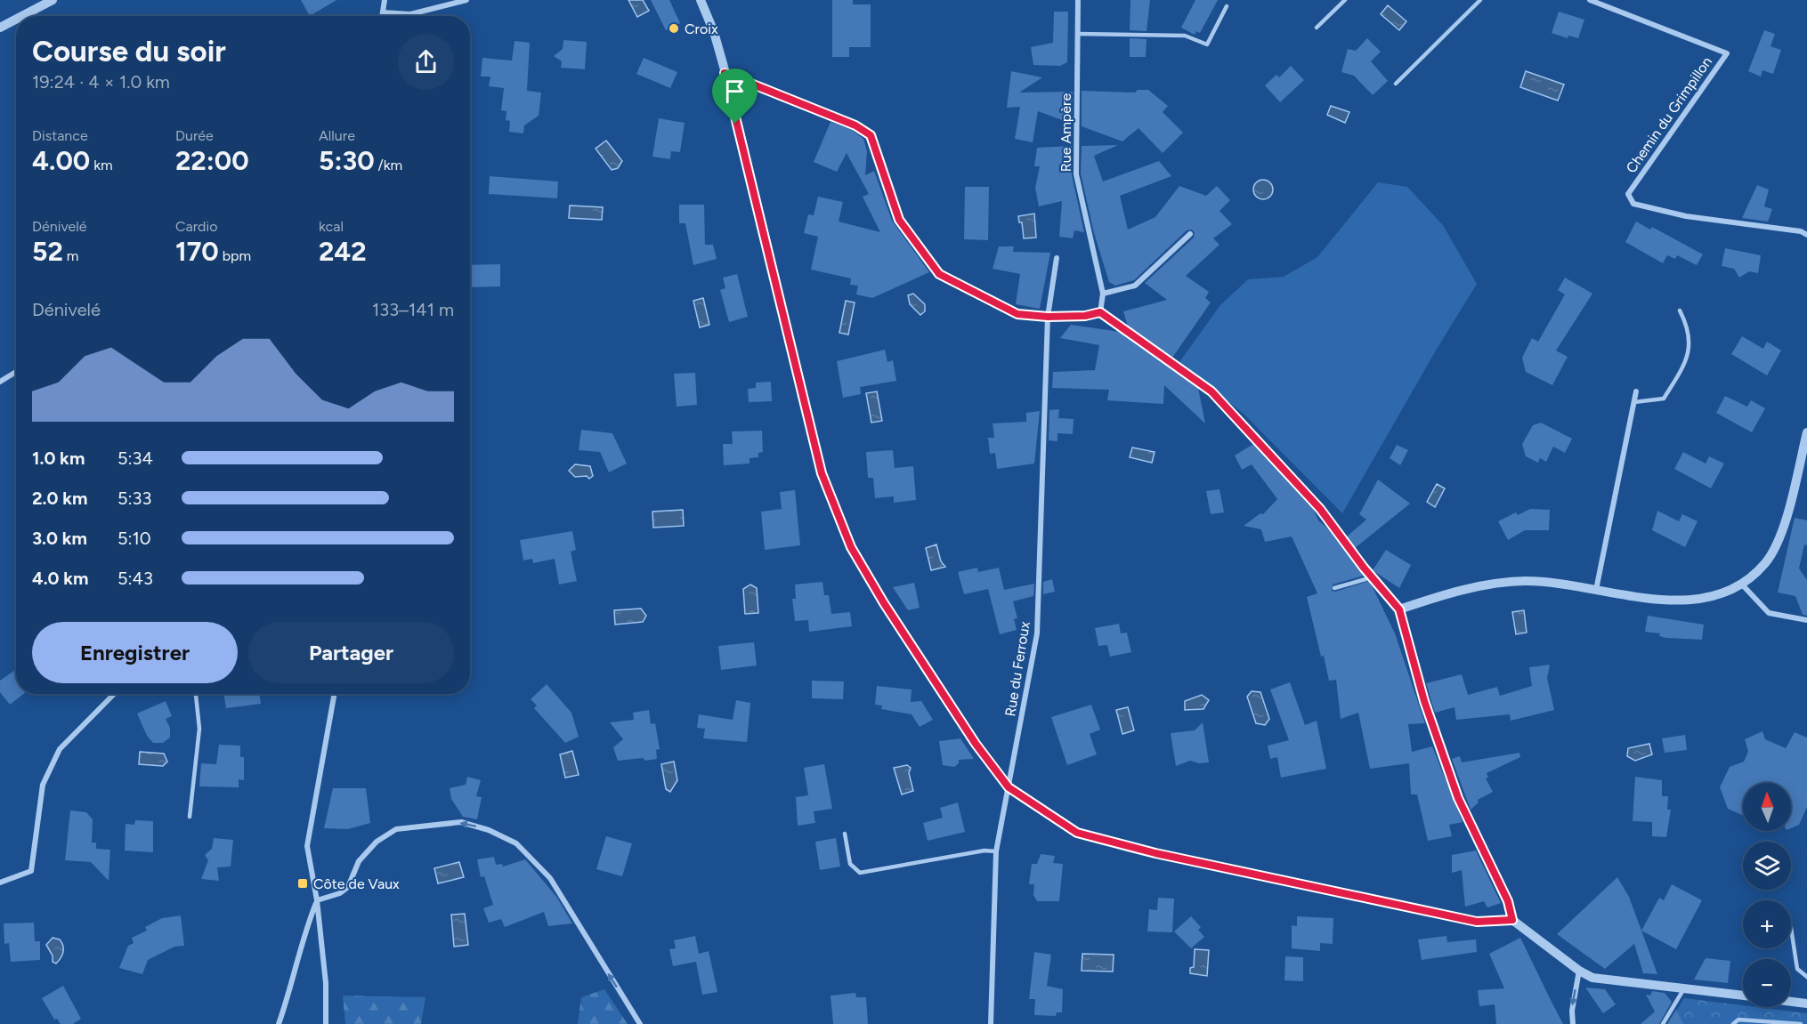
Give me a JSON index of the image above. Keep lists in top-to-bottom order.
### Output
{
  "streets": {
    "street": ["Chemin du Grimpillon", "Rue Ampère", "Rue du Ferroux"]
  },
  "places": {
    "other": ["Croix"],
    "transit": ["Côte de Vaux"]
  },
  "north": "top",
  "page": {
    "heading": ["Course du soir", "19:24 · 4 × 1.0 km"],
    "stats": [
      ["Distance", "4.00 km"],
      ["Durée", "22:00"],
      ["Allure", "5:30 /km"],
      ["Dénivelé", "52 m"],
      ["Cardio", "170 bpm"],
      ["kcal", "242"]
    ],
    "chart": ["Dénivelé", "133–141 m"],
    "list": [
      {
        "name": "1.0 km",
        "note": "5:34"
      },
      {
        "name": "2.0 km",
        "note": "5:33"
      },
      {
        "name": "3.0 km",
        "note": "5:10"
      },
      {
        "name": "4.0 km",
        "note": "5:43"
      }
    ],
    "buttons": ["Enregistrer", "Partager"],
    "map_buttons": ["+", "−"]
  }
}
